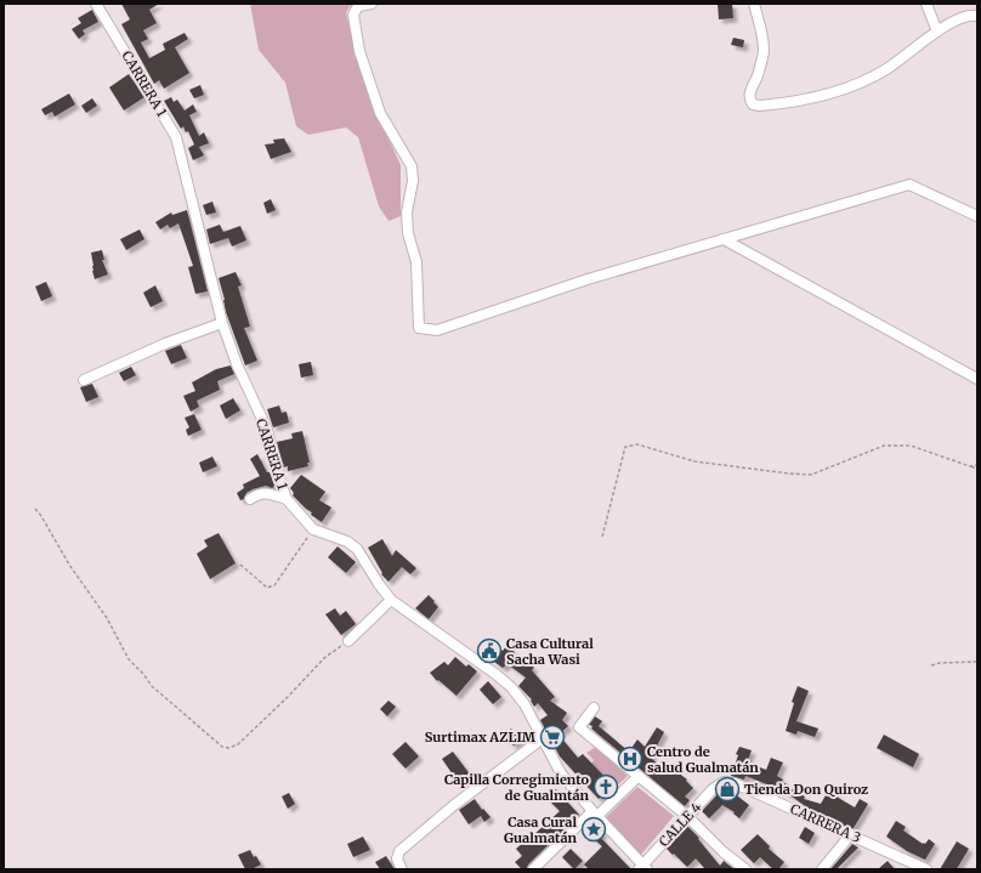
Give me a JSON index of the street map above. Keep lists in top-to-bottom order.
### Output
{
  "streets": {
    "street": ["CARRERA 1", "CARRERA 3", "CALLE 4"]
  },
  "crossings": [
    ["CARRERA 1", "CALLE 4"],
    ["CARRERA 3", "CALLE 4"]
  ],
  "places": {
    "public building": ["Casa Cultural Sacha Wasi"],
    "supermarket": ["Surtimax AZLIM"],
    "hospital": ["Centro de salud Gualmatán"],
    "church": ["Capilla Corregimiento de Gualmtán"],
    "shop": ["Tienda Don Quiroz"],
    "place": ["Casa Cural Gualmatán"]
  }
}
